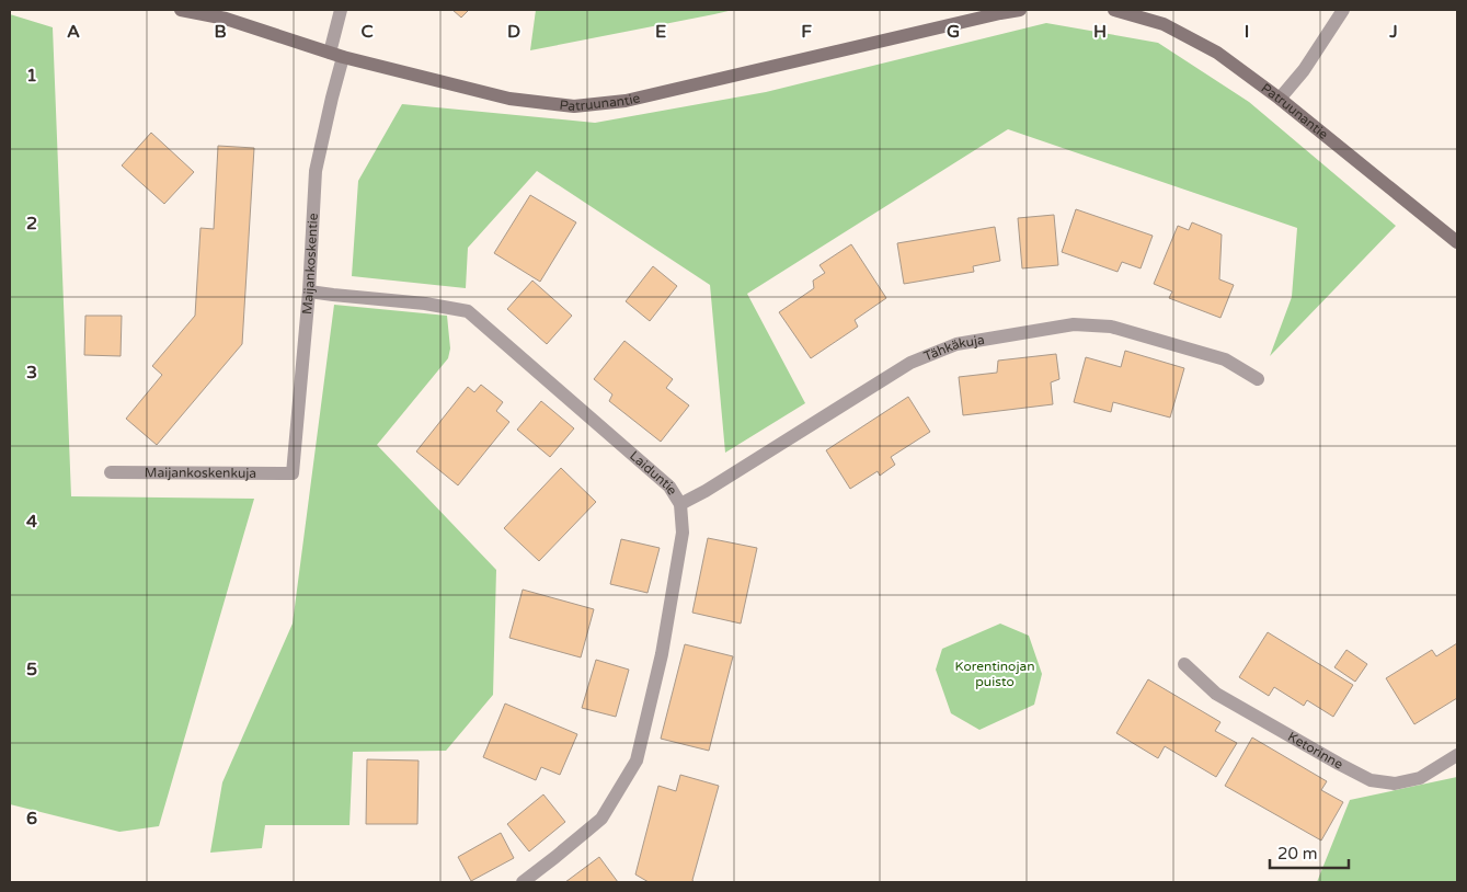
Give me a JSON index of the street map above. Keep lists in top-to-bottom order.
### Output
{
  "streets": {
    "street": [
      "Patruunantie",
      "Maijankoskentie",
      "Tähkäkuja",
      "Maijankoskenkuja",
      "Laiduntie",
      "Ketorinne"
    ]
  },
  "crossings": [
    ["Patruunantie", "Maijankoskentie"],
    ["Maijankoskentie", "Maijankoskenkuja"],
    ["Maijankoskentie", "Laiduntie"],
    ["Tähkäkuja", "Laiduntie"]
  ],
  "parks": ["Korentinojan puisto"],
  "scale_bar": "20 m",
  "grid": {
    "columns": [
      "A",
      "B",
      "C",
      "D",
      "E",
      "F",
      "G",
      "H",
      "I",
      "J"
    ],
    "rows": [
      "1",
      "2",
      "3",
      "4",
      "5",
      "6"
    ]
  }
}
